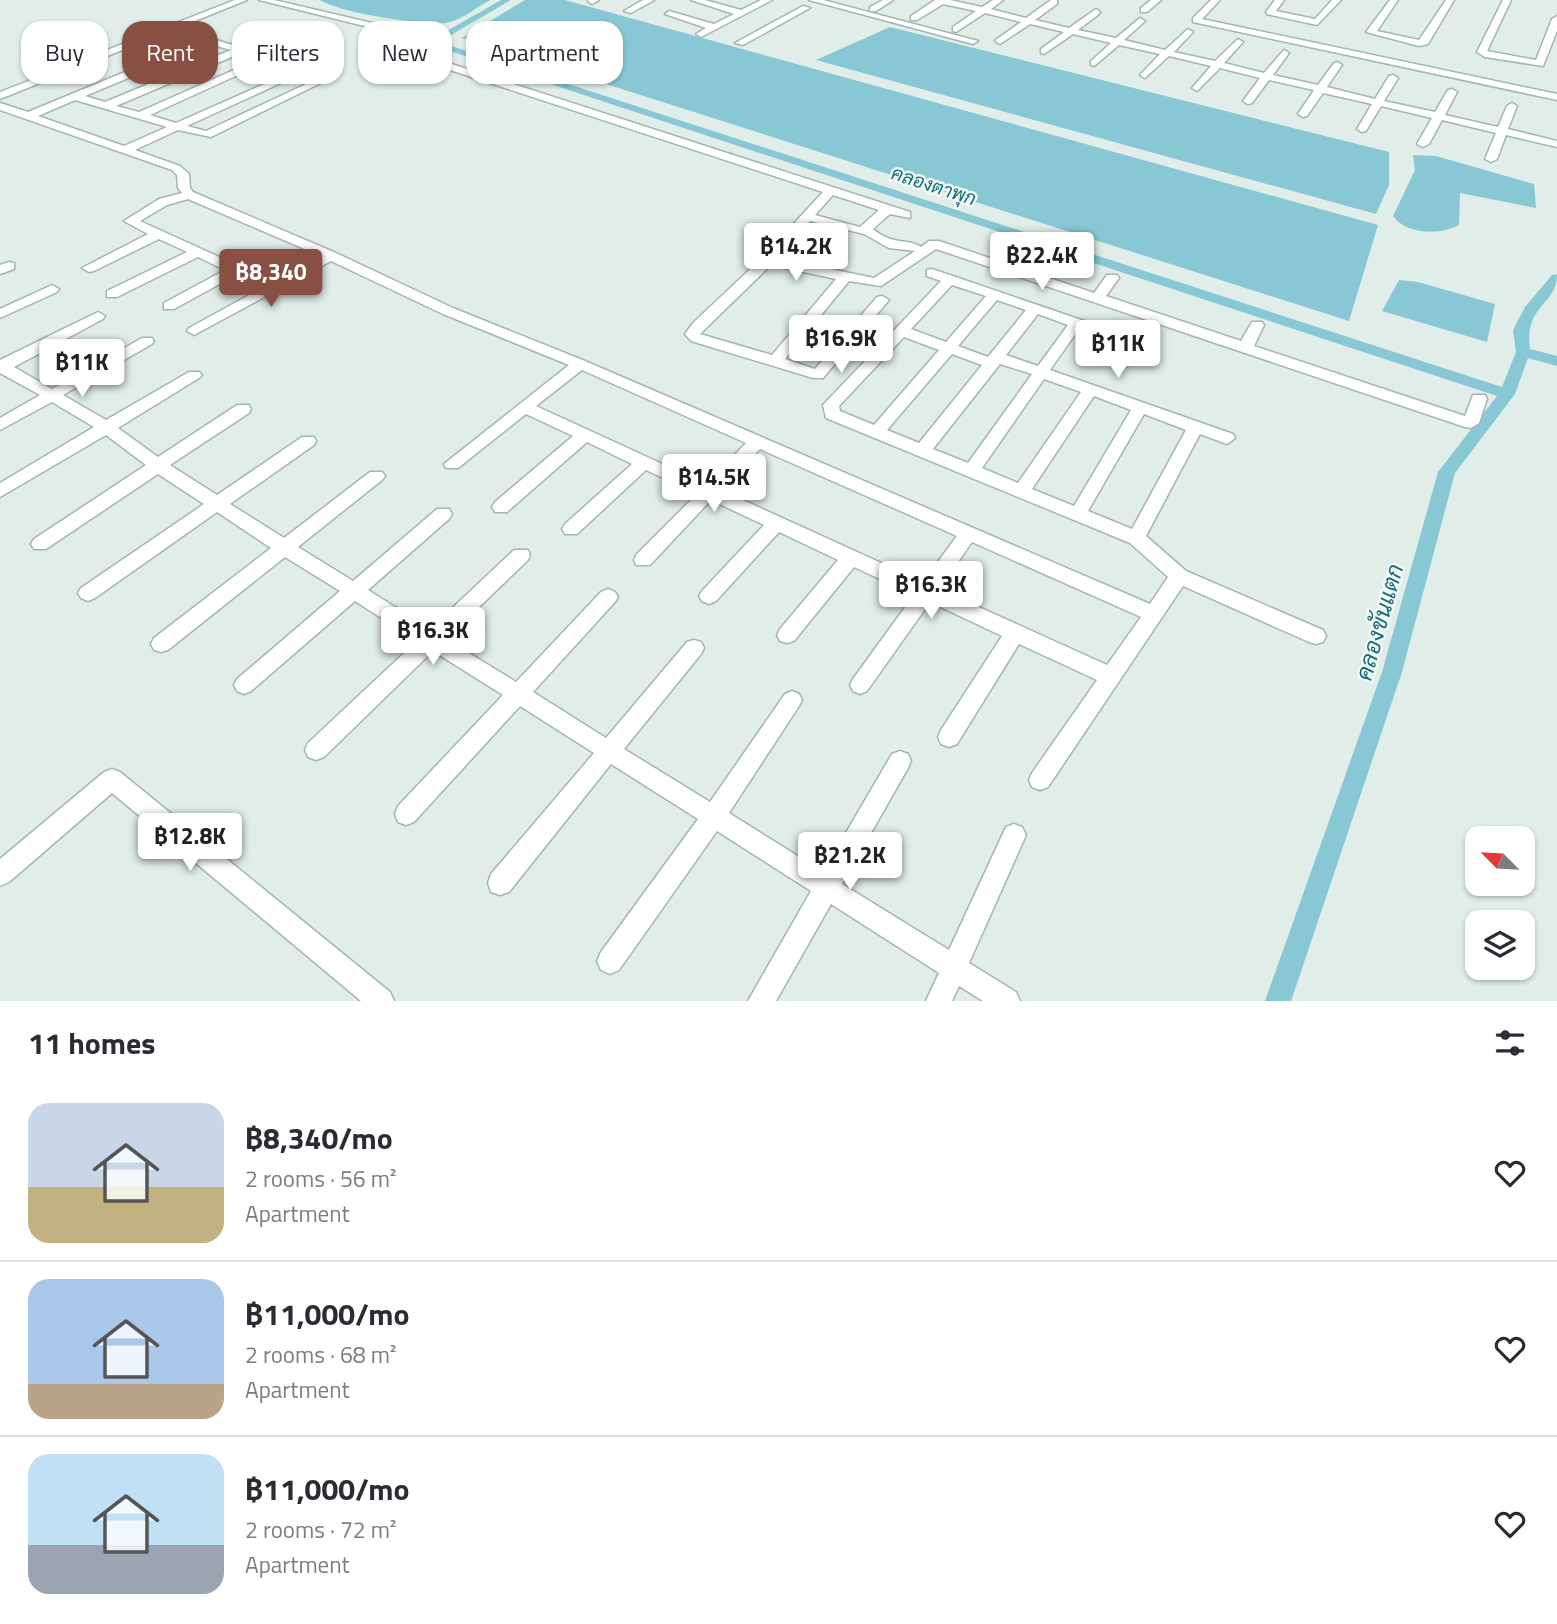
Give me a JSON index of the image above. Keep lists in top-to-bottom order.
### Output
{
  "water": ["คลองตาพุก", "คลองขันแตก"],
  "north": "top left",
  "page": {
    "chip": [
      "Buy",
      "Rent",
      "Filters",
      "New",
      "Apartment"
    ],
    "price": [
      "฿14.2K",
      "฿22.4K",
      "฿8,340",
      "฿16.9K",
      "฿11K",
      "฿11K",
      "฿14.5K",
      "฿16.3K",
      "฿16.3K",
      "฿12.8K",
      "฿21.2K"
    ],
    "heading": "11 homes",
    "list": [
      {
        "name": "฿8,340/mo",
        "note": "2 rooms · 56 m² · Apartment"
      },
      {
        "name": "฿11,000/mo",
        "note": "2 rooms · 68 m² · Apartment"
      },
      {
        "name": "฿11,000/mo",
        "note": "2 rooms · 72 m² · Apartment"
      }
    ]
  }
}
